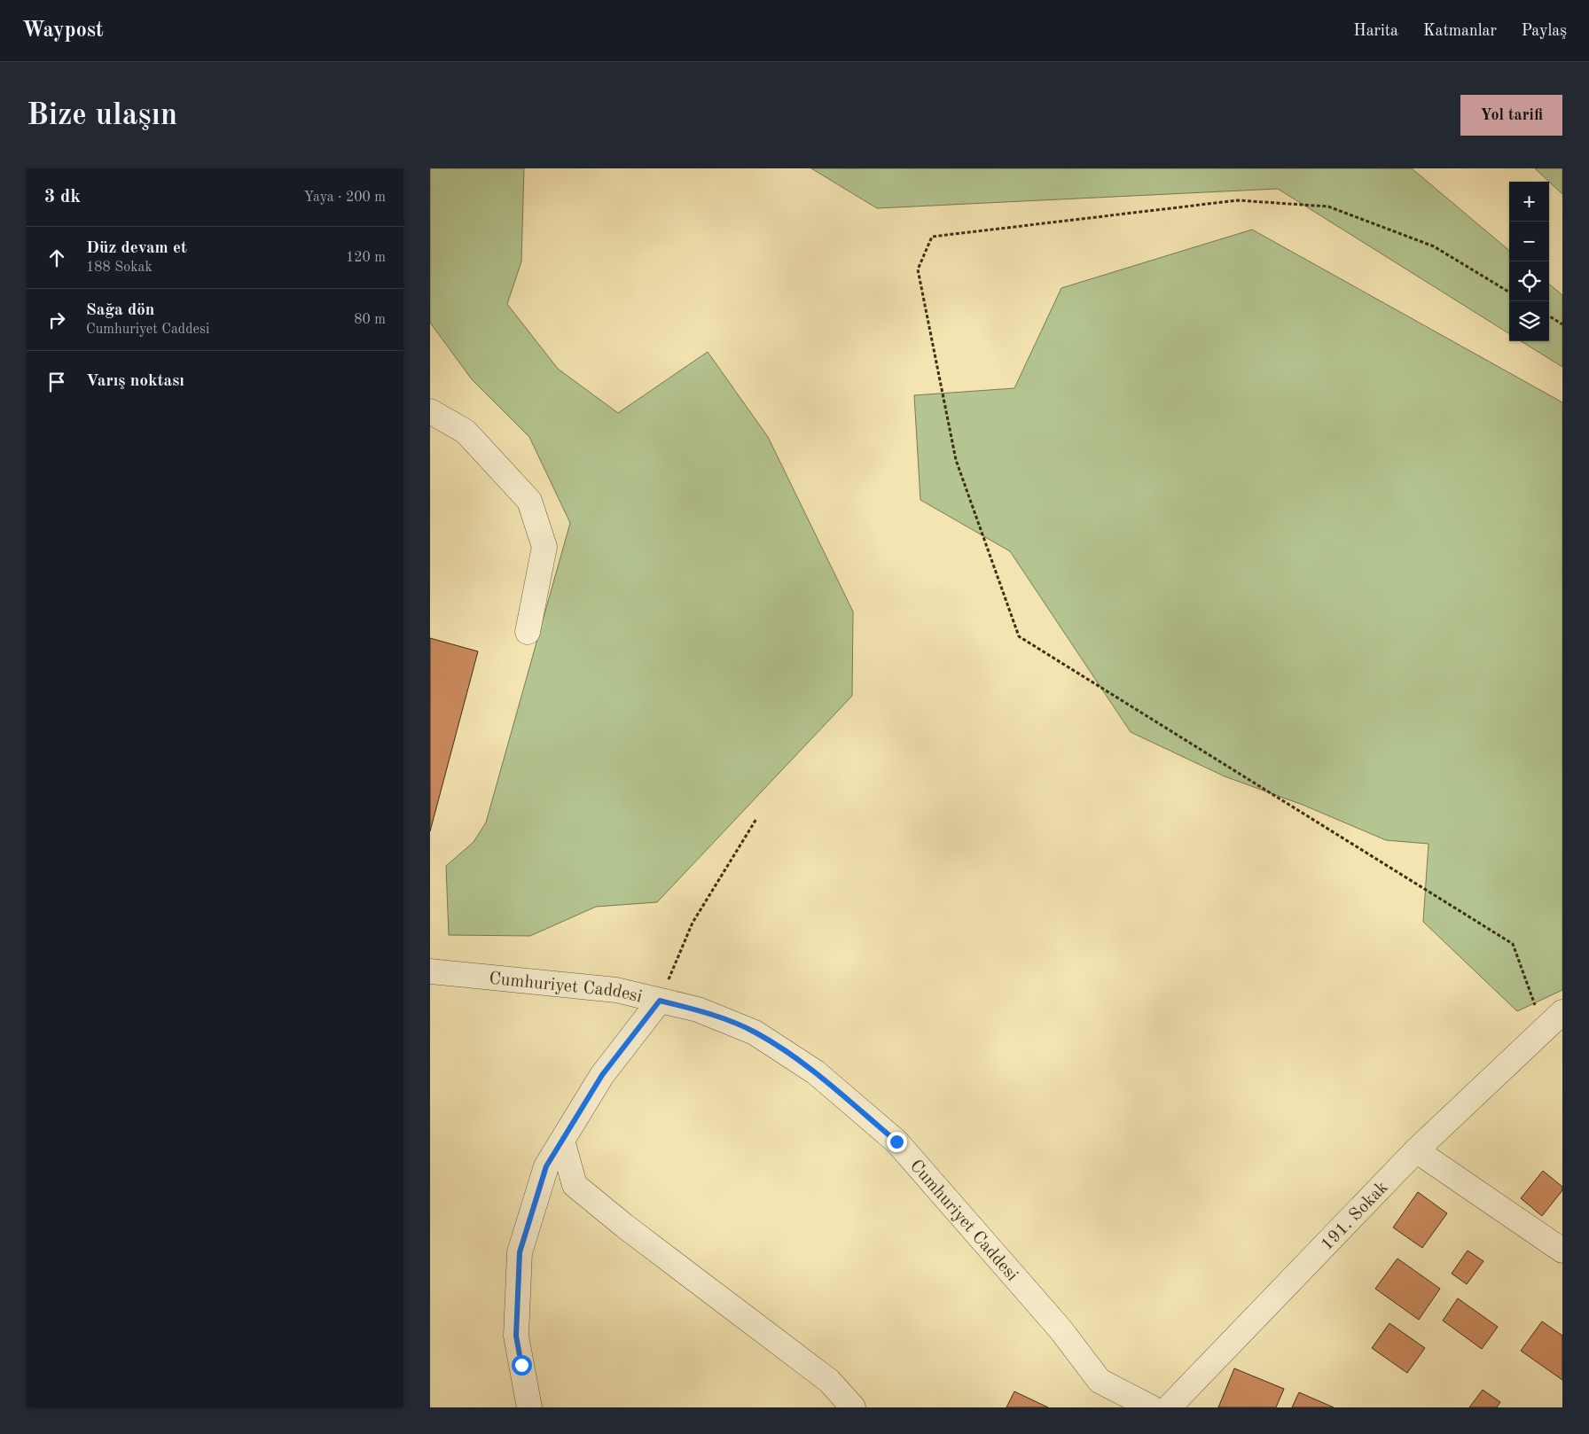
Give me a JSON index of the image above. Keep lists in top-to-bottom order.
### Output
{
  "streets": {
    "street": ["Cumhuriyet Caddesi", "191. Sokak"]
  },
  "page": {
    "header": "Waypost",
    "nav": ["Harita", "Katmanlar", "Paylaş"],
    "buttons": "Yol tarifi",
    "title": "Bize ulaşın",
    "heading": ["3 dk", "Yaya · 200 m"],
    "map_buttons": ["+", "−"],
    "list": [
      ["Düz devam et", "188 Sokak", "120 m"],
      ["Sağa dön", "Cumhuriyet Caddesi", "80 m"],
      "Varış noktası"
    ]
  }
}
